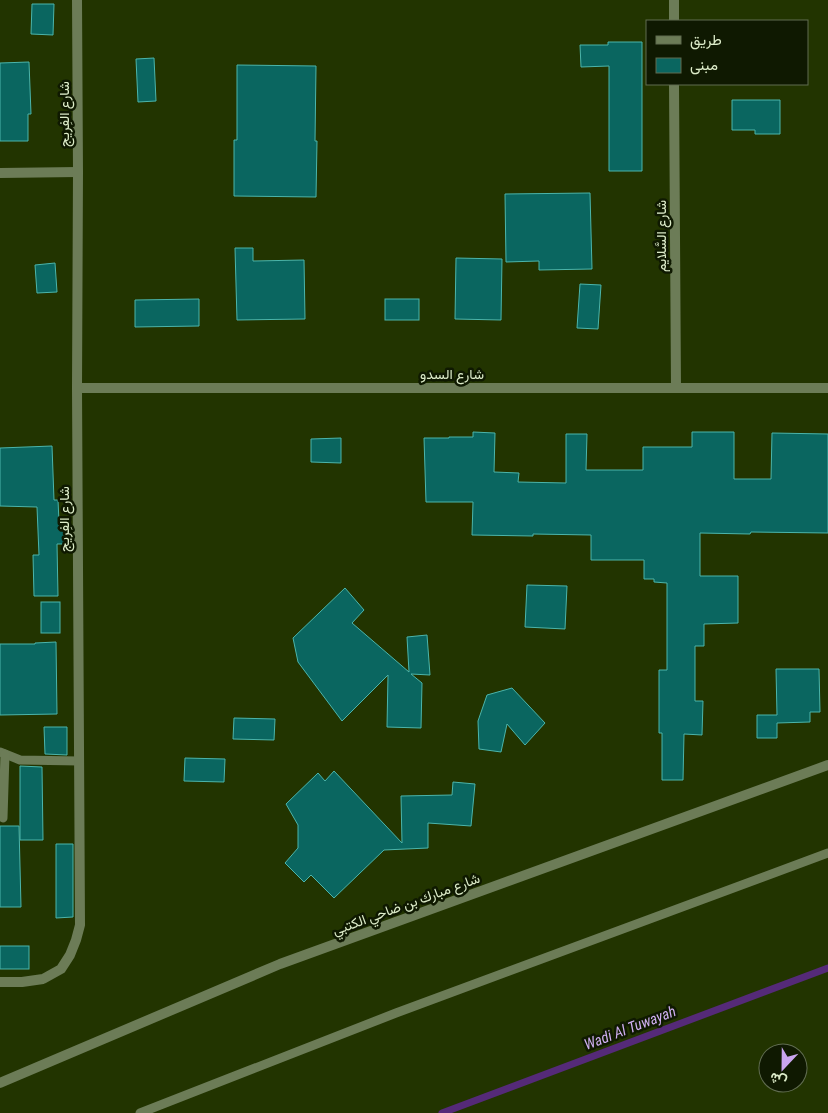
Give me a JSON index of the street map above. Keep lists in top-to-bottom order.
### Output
{
  "streets": {
    "street": [
      "شارع الفِريج",
      "شارع السَّلايم",
      "شارع السدو",
      "شارع مبارك بن ضاحي الكتبي"
    ]
  },
  "crossings": [
    ["شارع الفِريج", "شارع السدو"],
    ["شارع السَّلايم", "شارع السدو"]
  ],
  "water": ["Wadi Al Tuwayah"],
  "legend": ["طريق", "مبنى"],
  "north": "bottom"
}
